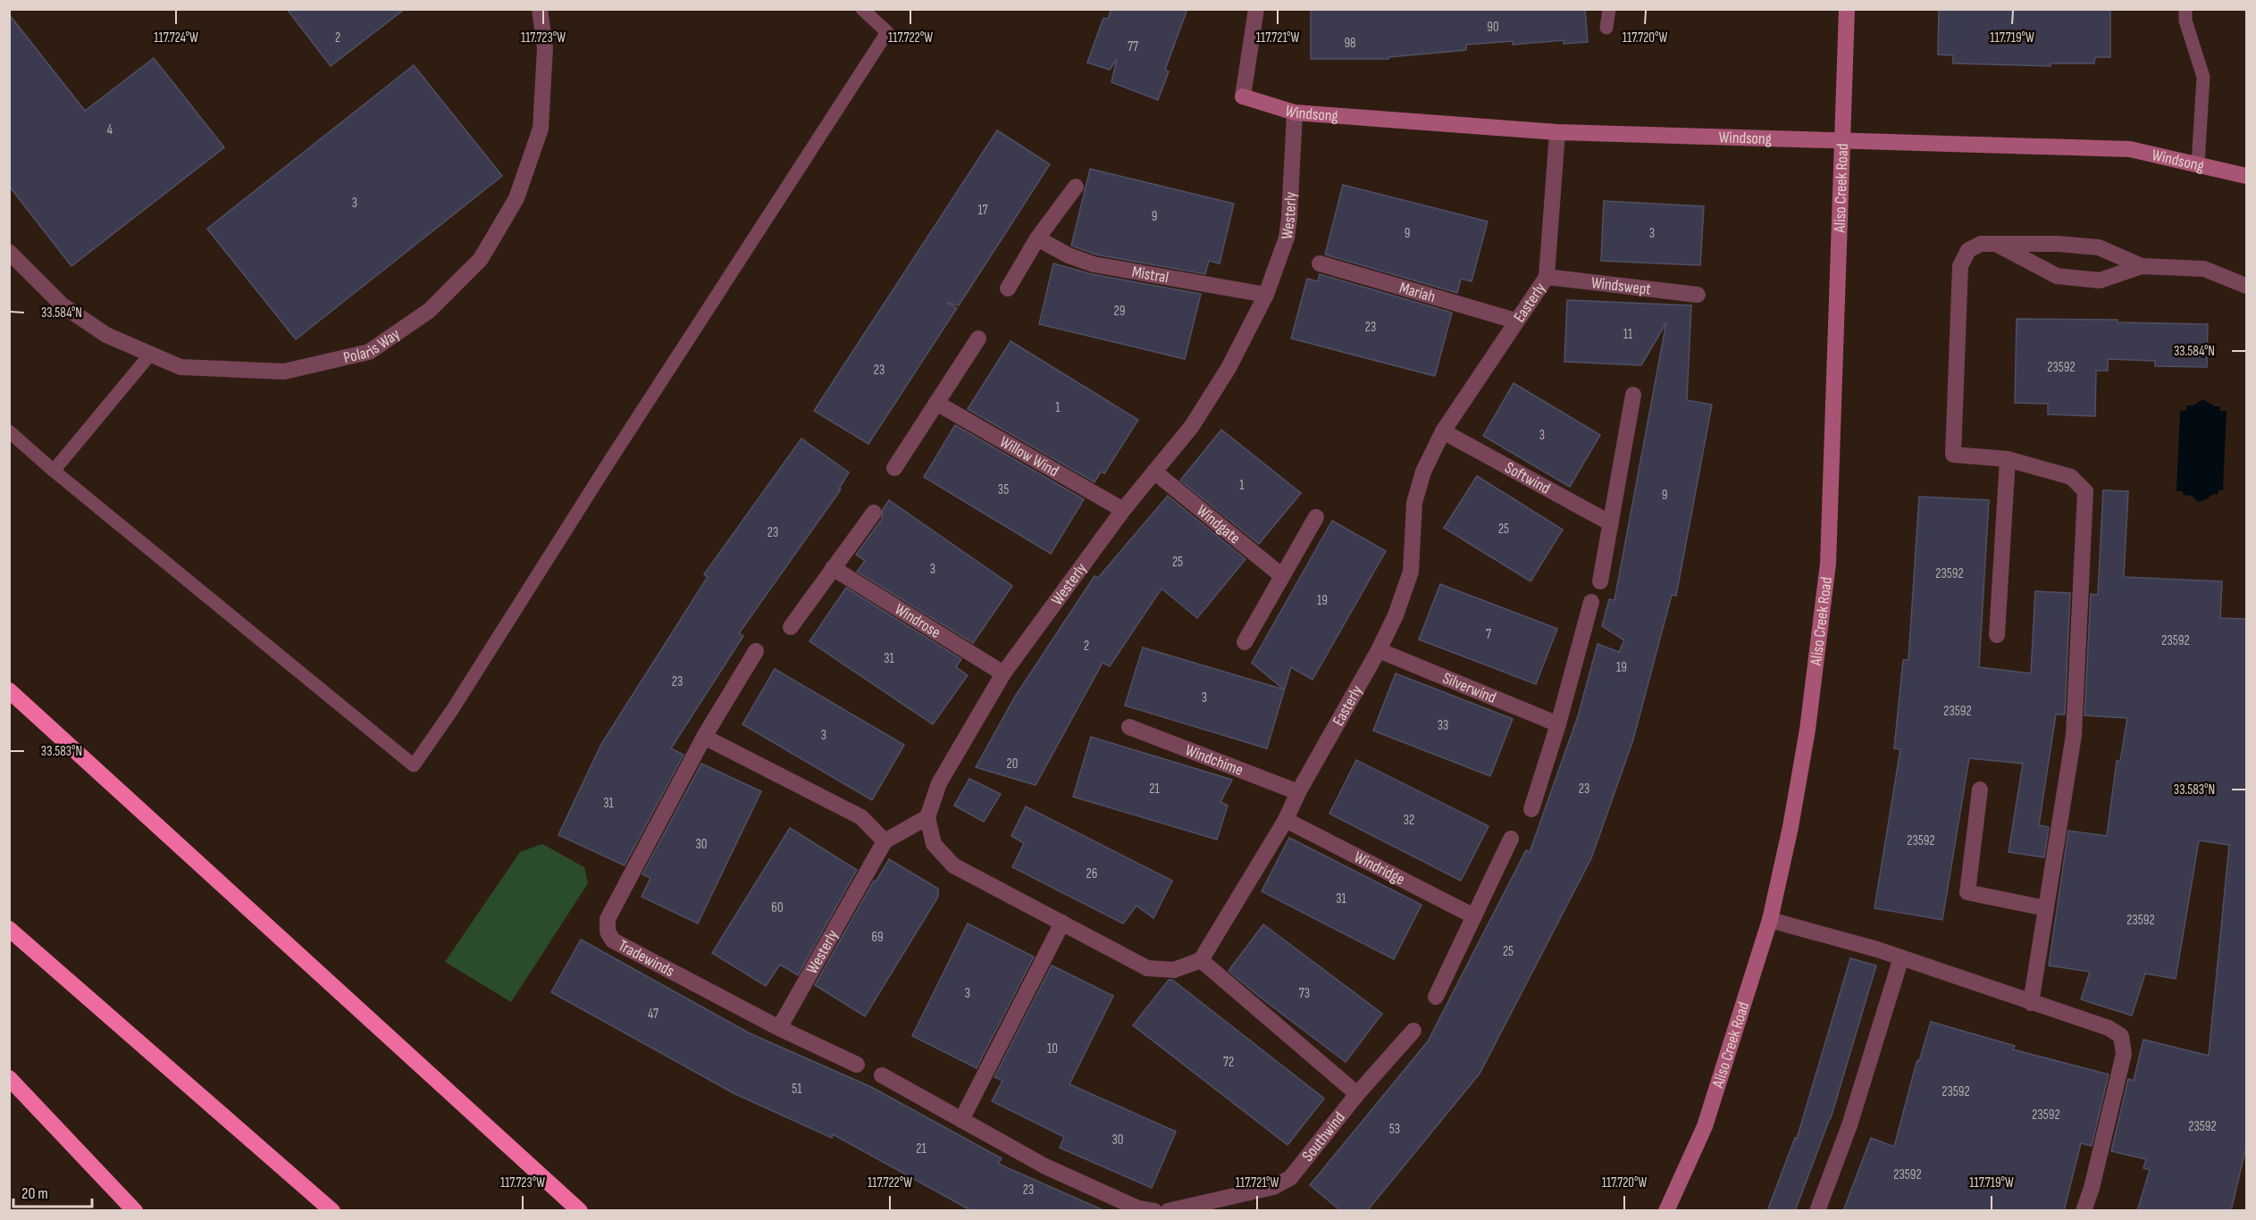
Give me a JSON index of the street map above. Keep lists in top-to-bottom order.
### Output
{
  "streets": {
    "main road": ["Windsong", "Aliso Creek Road"],
    "street": [
      "Westerly",
      "Mistral",
      "Windswept",
      "Mariah",
      "Easterly",
      "Polaris Way",
      "Willow Wind",
      "Softwind",
      "Windgate",
      "Windrose",
      "Silverwind",
      "Windchime",
      "Windridge",
      "Tradewinds",
      "Southwind"
    ]
  },
  "crossings": [
    ["Windsong", "Aliso Creek Road"],
    ["Windsong", "Westerly"],
    ["Windsong", "Easterly"],
    ["Westerly", "Mistral"],
    ["Westerly", "Willow Wind"],
    ["Westerly", "Windgate"],
    ["Westerly", "Windrose"],
    ["Westerly", "Tradewinds"],
    ["Windswept", "Easterly"],
    ["Mariah", "Easterly"],
    ["Easterly", "Softwind"],
    ["Easterly", "Silverwind"],
    ["Easterly", "Windchime"],
    ["Easterly", "Windridge"]
  ],
  "house_numbers": [
    "90",
    "2",
    "98",
    "77",
    "4",
    "3",
    "17",
    "9",
    "9",
    "3",
    "29",
    "23",
    "11",
    "23592",
    "23",
    "1",
    "3",
    "1",
    "35",
    "9",
    "25",
    "23",
    "25",
    "3",
    "23592",
    "19",
    "7",
    "23592",
    "2",
    "31",
    "19",
    "23",
    "3",
    "23592",
    "33",
    "3",
    "20",
    "21",
    "23",
    "31",
    "32",
    "23592",
    "30",
    "26",
    "31",
    "60",
    "23592",
    "69",
    "25",
    "3",
    "73",
    "47",
    "10",
    "72",
    "51",
    "23592",
    "23592",
    "23592",
    "53",
    "30",
    "21",
    "23592",
    "23"
  ],
  "scale_bar": "20 m",
  "coordinates": [
    "117.724°W",
    "117.723°W",
    "117.722°W",
    "117.721°W",
    "117.720°W",
    "117.719°W",
    "33.584°N",
    "33.583°N"
  ]
}
